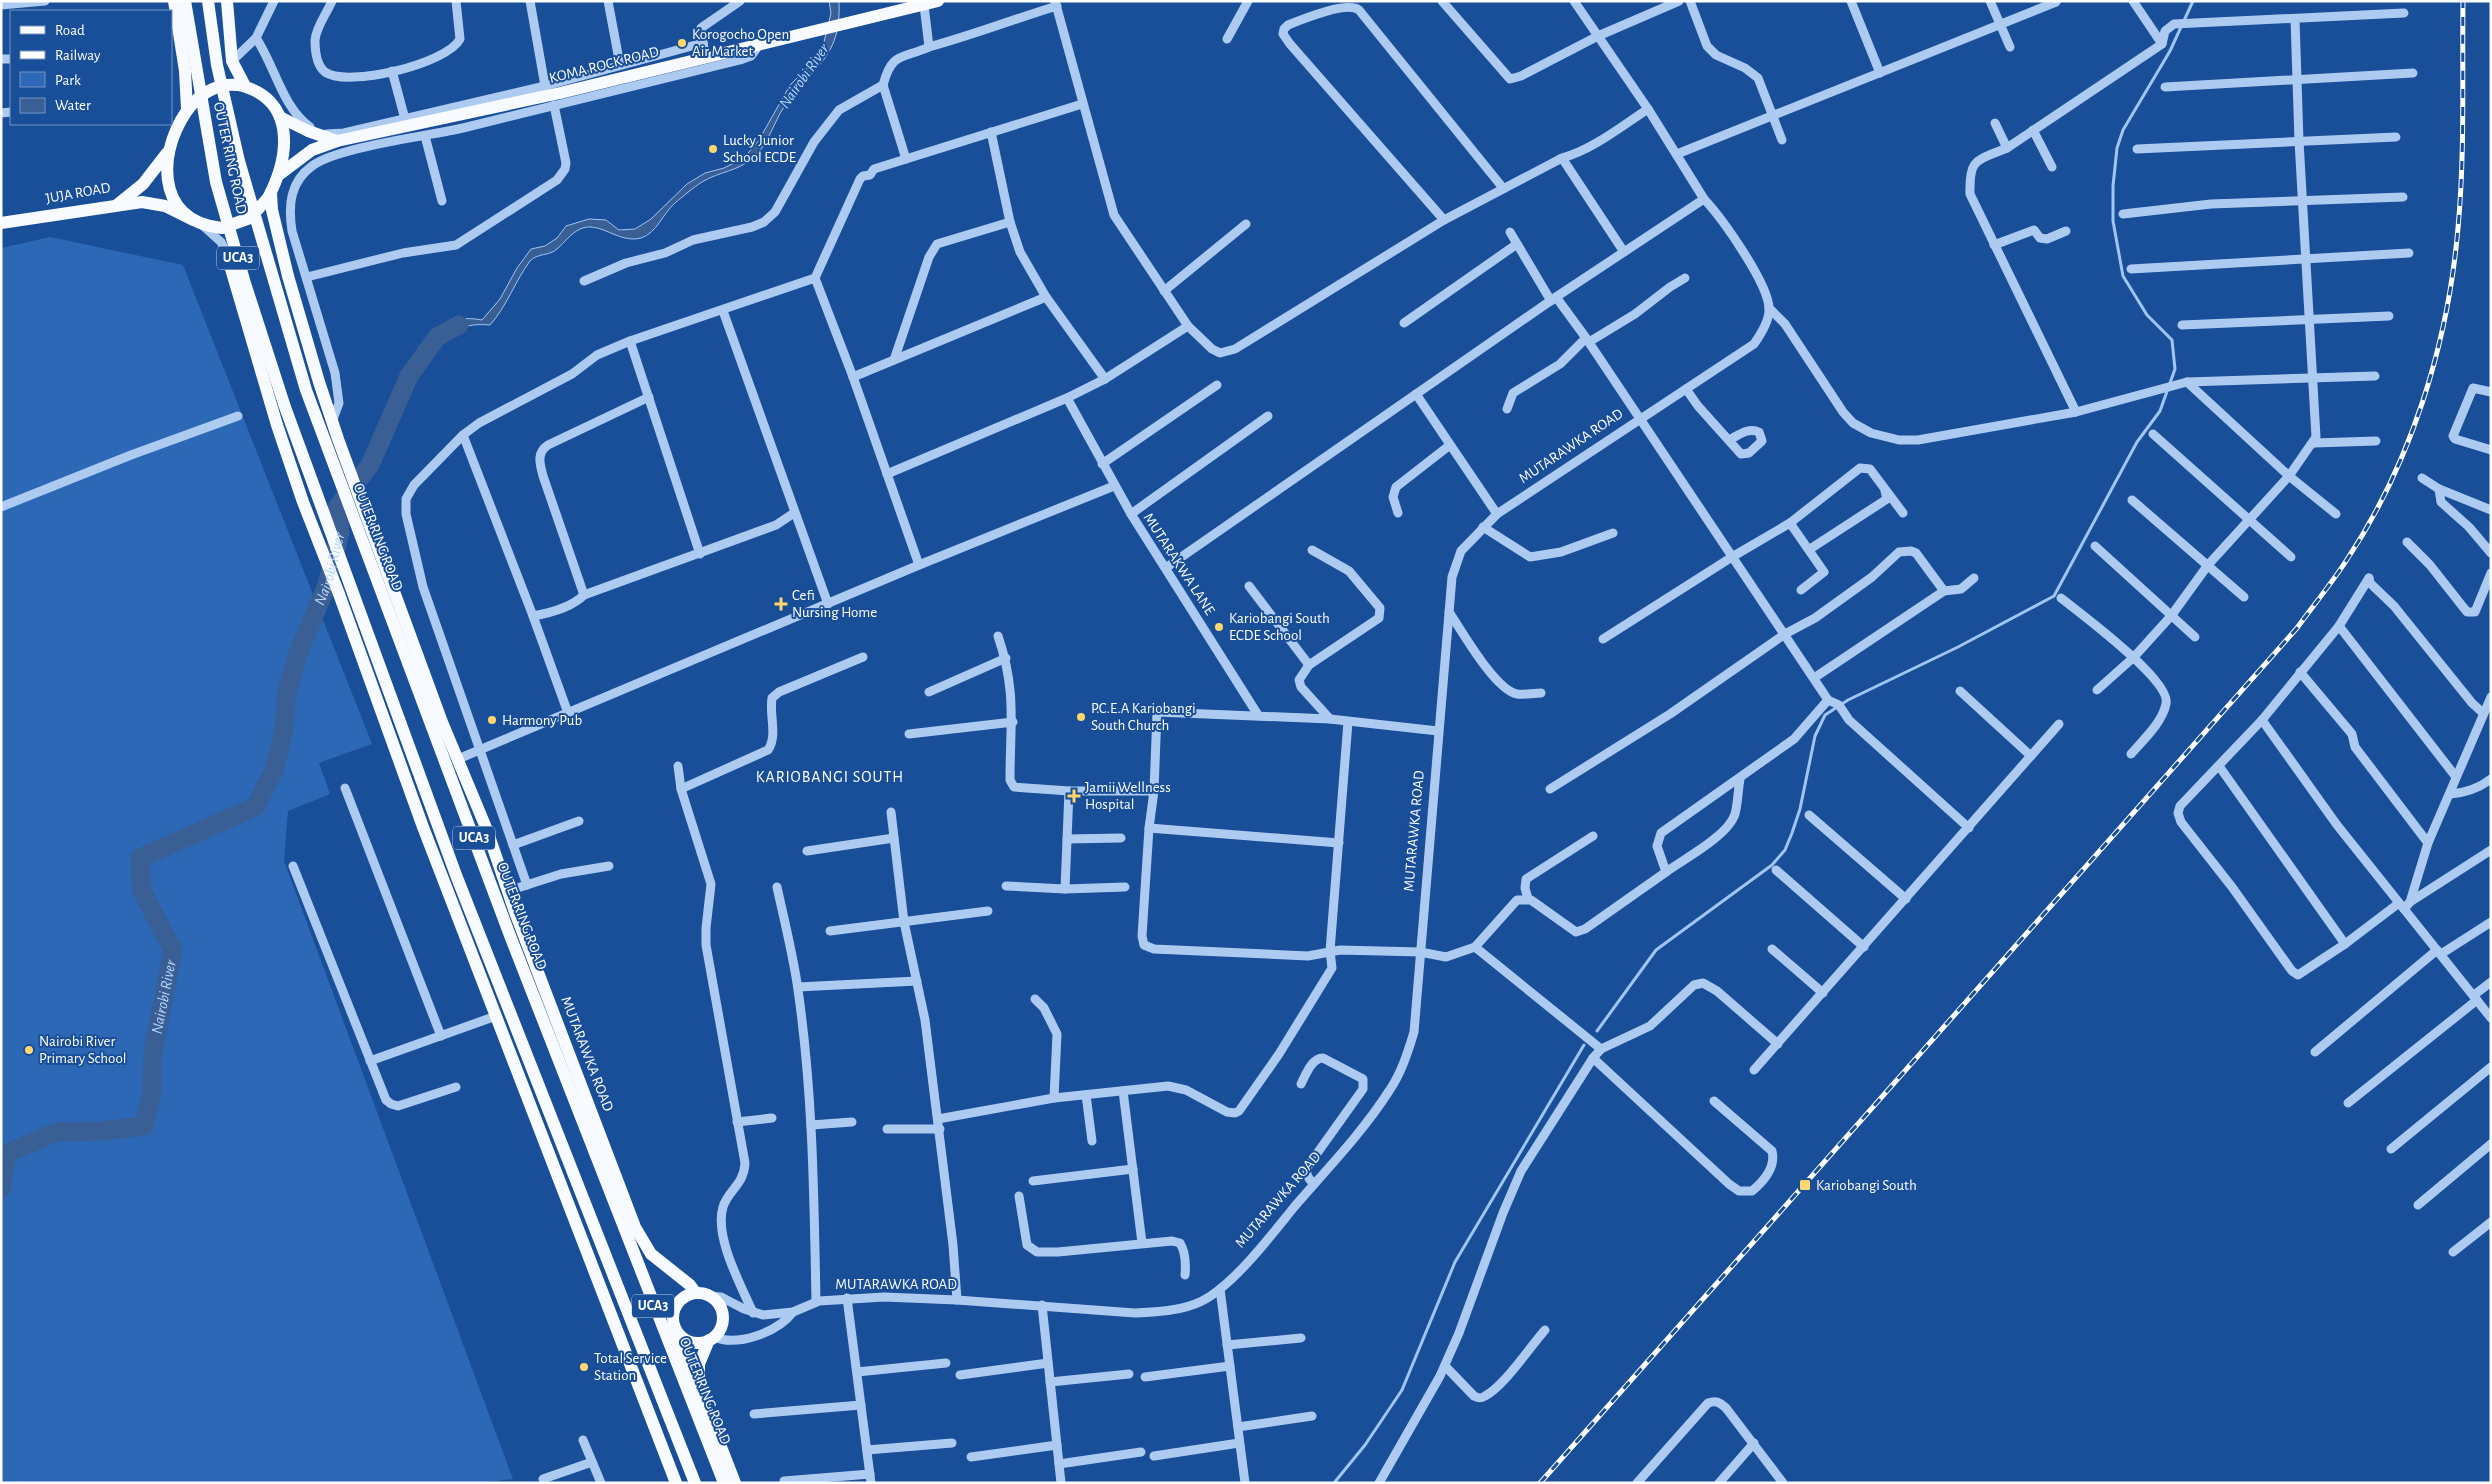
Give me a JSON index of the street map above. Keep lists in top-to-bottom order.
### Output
{
  "streets": {
    "main road": [
      "KOMA ROCK ROAD",
      "OUTER RING ROAD",
      "JUJA ROAD",
      "UCA3",
      "MUTARAWKA ROAD"
    ],
    "street": ["MUTARAKWA LANE"]
  },
  "crossings": [
    ["KOMA ROCK ROAD", "OUTER RING ROAD"],
    ["KOMA ROCK ROAD", "JUJA ROAD"],
    ["OUTER RING ROAD", "JUJA ROAD"],
    ["OUTER RING ROAD", "UCA3"],
    ["OUTER RING ROAD", "MUTARAWKA ROAD"],
    ["UCA3", "MUTARAWKA ROAD"]
  ],
  "districts": ["KARIOBANGI SOUTH"],
  "water": ["Nairobi River"],
  "places": {
    "other": [
      "Korogocho Open Air Market",
      "Lucky Junior School ECDE",
      "Kariobangi South ECDE School",
      "P.C.E.A Kariobangi South Church",
      "Harmony Pub",
      "Nairobi River Primary School",
      "Total Service Station"
    ],
    "health": ["Cefi Nursing Home", "Jamii Wellness Hospital"],
    "transit": ["Kariobangi South"]
  },
  "legend": [
    "Road",
    "Railway",
    "Park",
    "Water"
  ]
}
